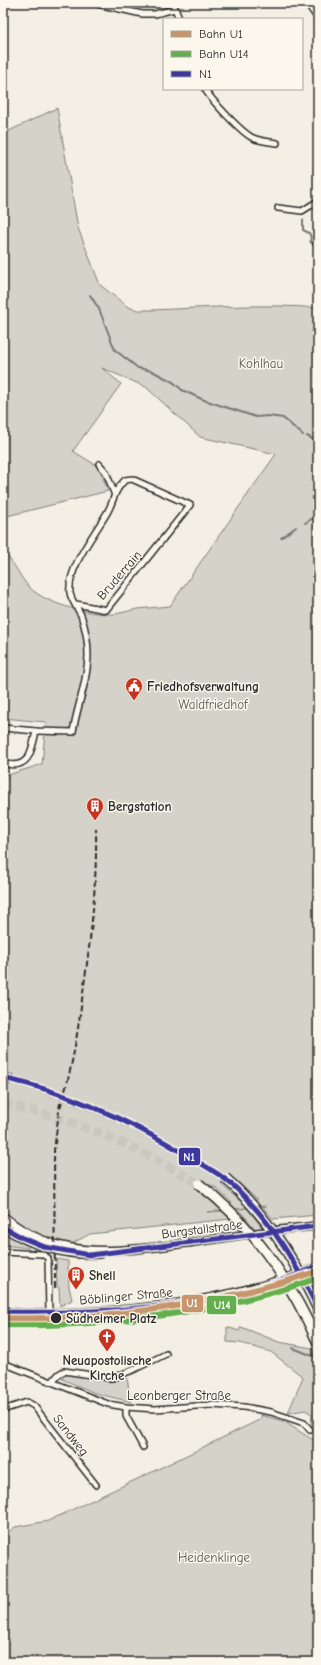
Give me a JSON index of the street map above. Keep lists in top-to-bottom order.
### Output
{
  "streets": {
    "main road": ["Burgstallstraße"],
    "street": [
      "Bruderrain",
      "Böblinger Straße",
      "Leonberger Straße",
      "Sandweg"
    ]
  },
  "parks": ["Kohlhau", "Waldfriedhof", "Heidenklinge"],
  "places": {
    "public building": ["Friedhofsverwaltung"],
    "building": ["Bergstation", "Shell"],
    "other": ["Südheimer Platz"],
    "church": ["Neuapostolische Kirche"]
  },
  "lines": ["transit line N1", "rail line U1", "rail line U14"],
  "legend": ["Bahn U1", "Bahn U14", "N1"]
}
